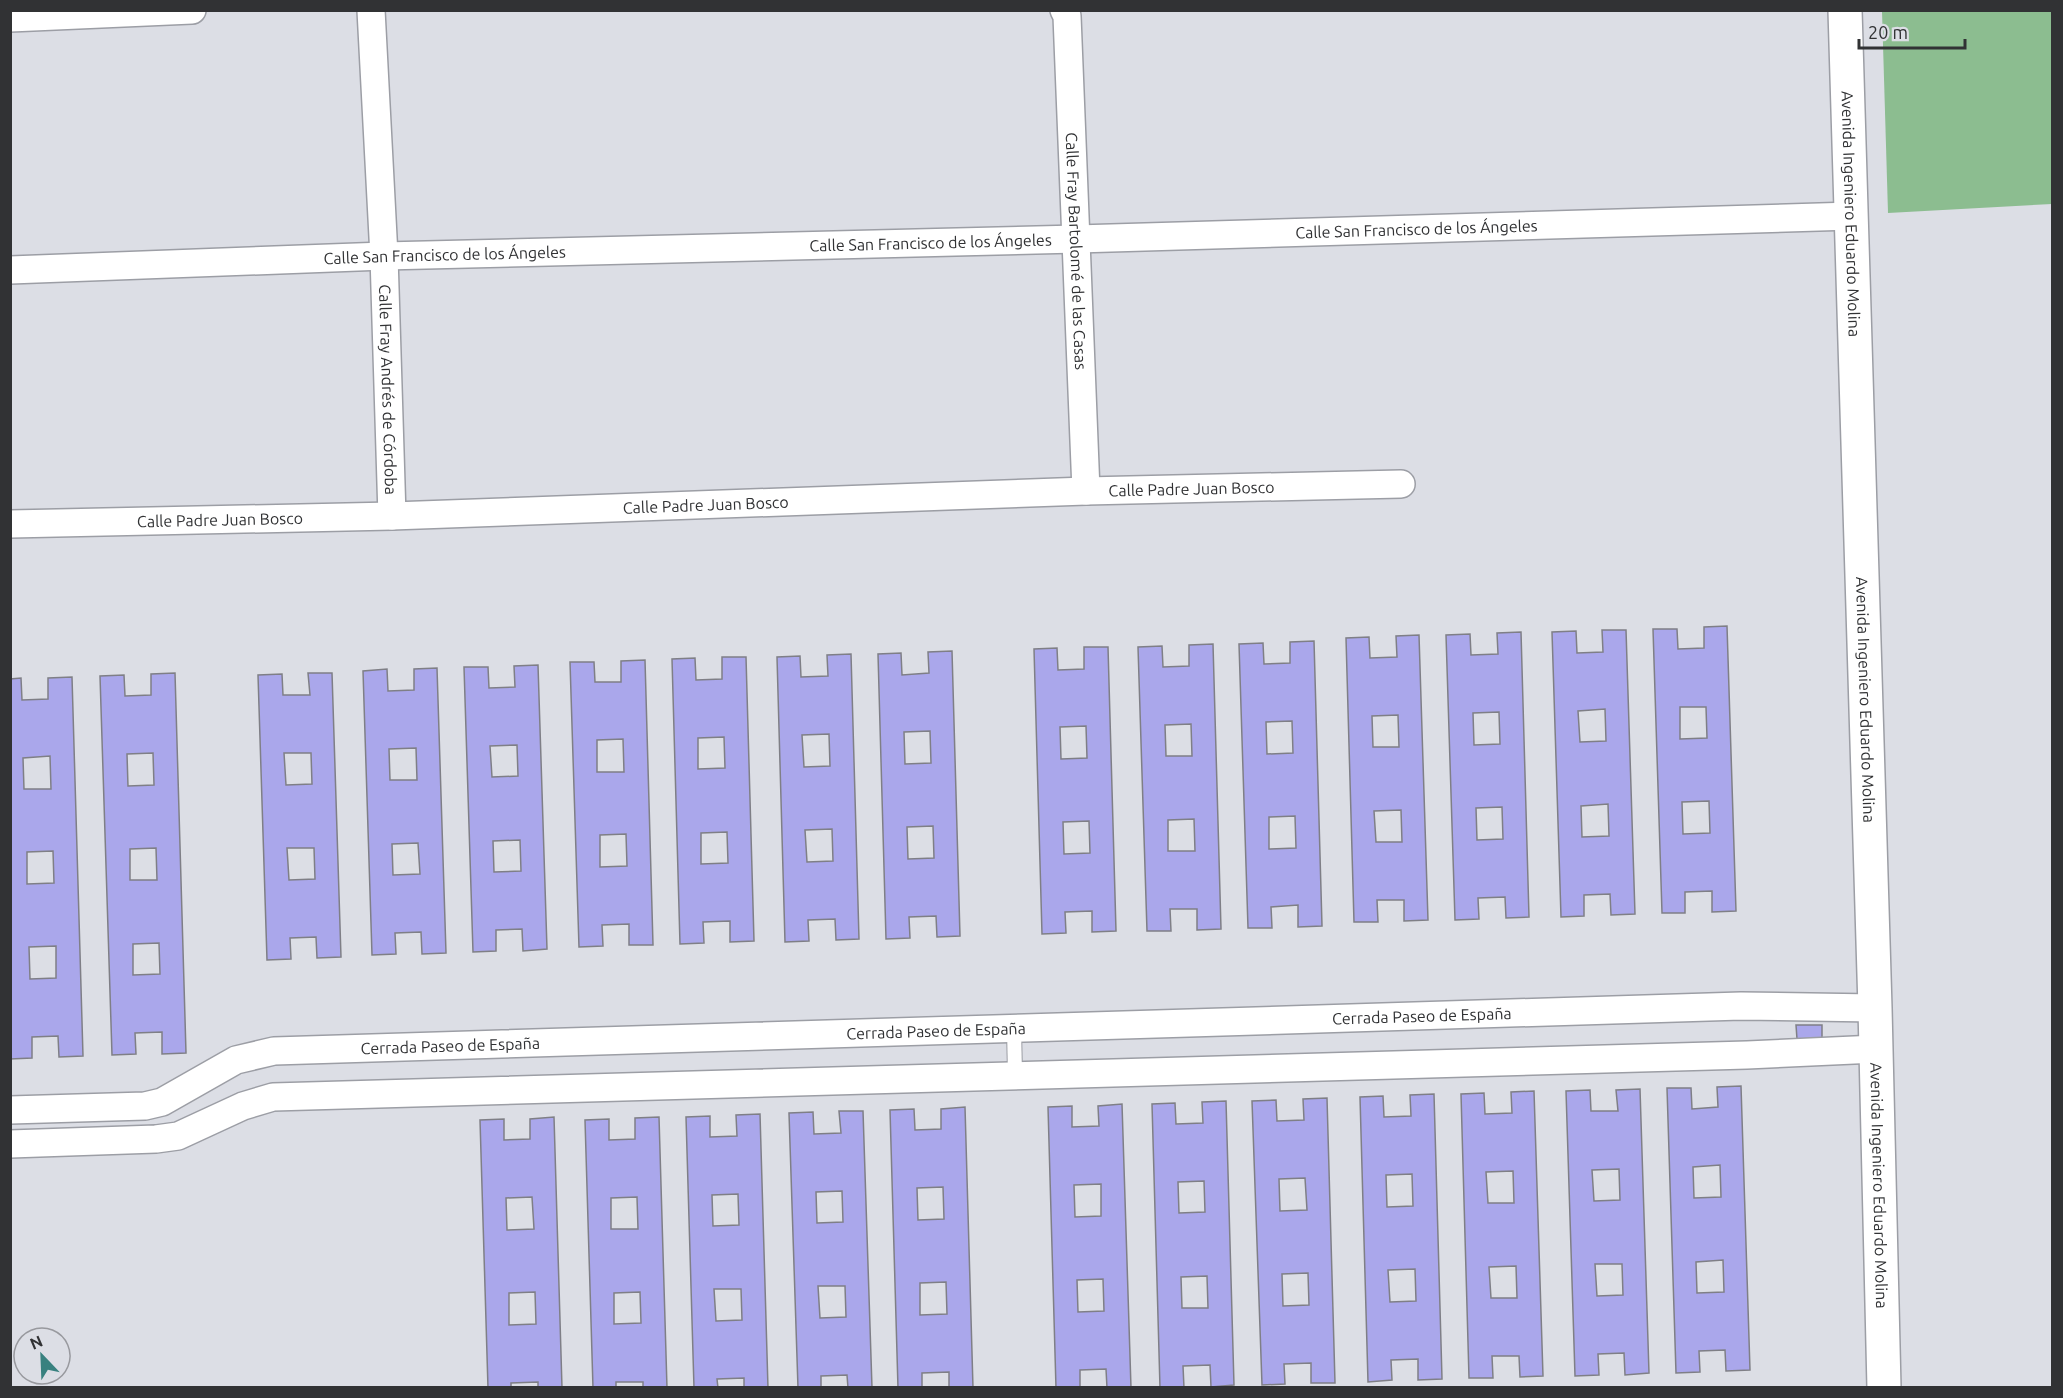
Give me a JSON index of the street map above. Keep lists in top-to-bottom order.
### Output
{
  "streets": {
    "main road": ["Avenida Ingeniero Eduardo Molina"],
    "street": [
      "Calle San Francisco de los Ángeles",
      "Calle Fray Bartolomé de las Casas",
      "Calle Fray Andrés de Córdoba",
      "Calle Padre Juan Bosco",
      "Cerrada Paseo de España"
    ]
  },
  "crossings": [
    ["Avenida Ingeniero Eduardo Molina", "Calle San Francisco de los Ángeles"],
    ["Avenida Ingeniero Eduardo Molina", "Cerrada Paseo de España"],
    ["Calle San Francisco de los Ángeles", "Calle Fray Bartolomé de las Casas"],
    ["Calle San Francisco de los Ángeles", "Calle Fray Andrés de Córdoba"],
    ["Calle Fray Bartolomé de las Casas", "Calle Padre Juan Bosco"],
    ["Calle Fray Andrés de Córdoba", "Calle Padre Juan Bosco"]
  ],
  "scale_bar": "20 m",
  "north": "top left"
}
